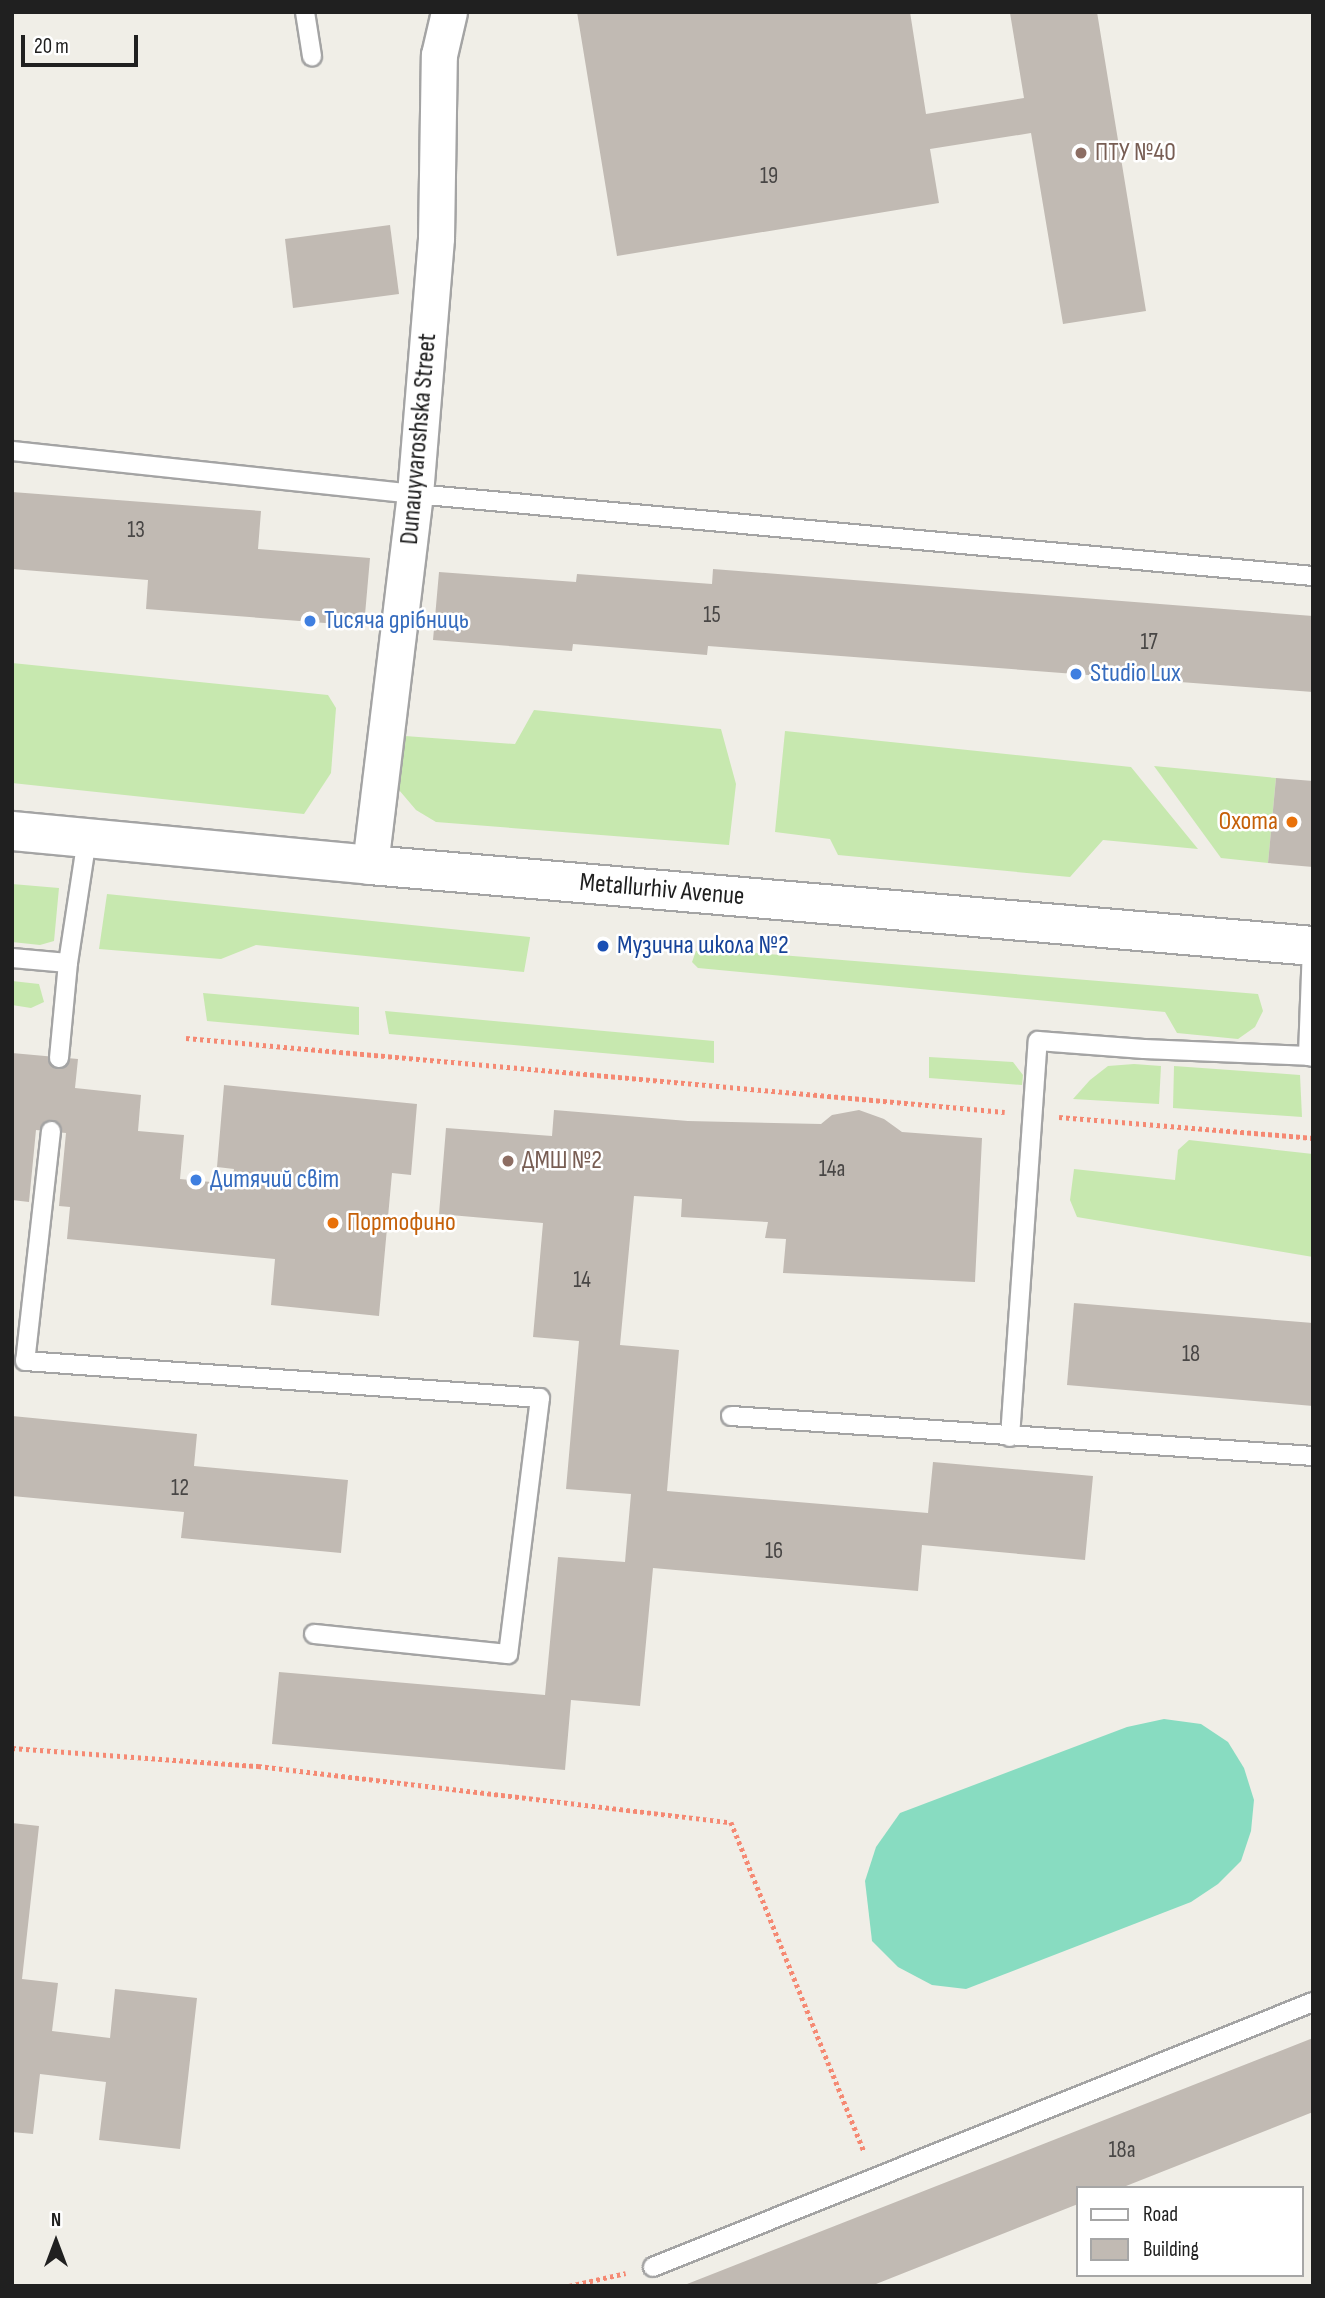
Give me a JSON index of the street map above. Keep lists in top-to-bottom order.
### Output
{
  "streets": {
    "street": ["Dunauyvaroshska Street", "Metallurhiv Avenue"]
  },
  "crossings": [
    ["Dunauyvaroshska Street", "Metallurhiv Avenue"]
  ],
  "places": [
    "ПТУ №40",
    "Тисяча дрібниць",
    "Studio Lux",
    "Охота",
    "Музична школа №2",
    "ДМШ №2",
    "Дитячий світ",
    "Портофино"
  ],
  "house_numbers": [
    "19",
    "13",
    "15",
    "17",
    "14а",
    "14",
    "18",
    "12",
    "16",
    "18а"
  ],
  "legend": ["Road", "Building"],
  "scale_bar": "20 m",
  "north": "top"
}
